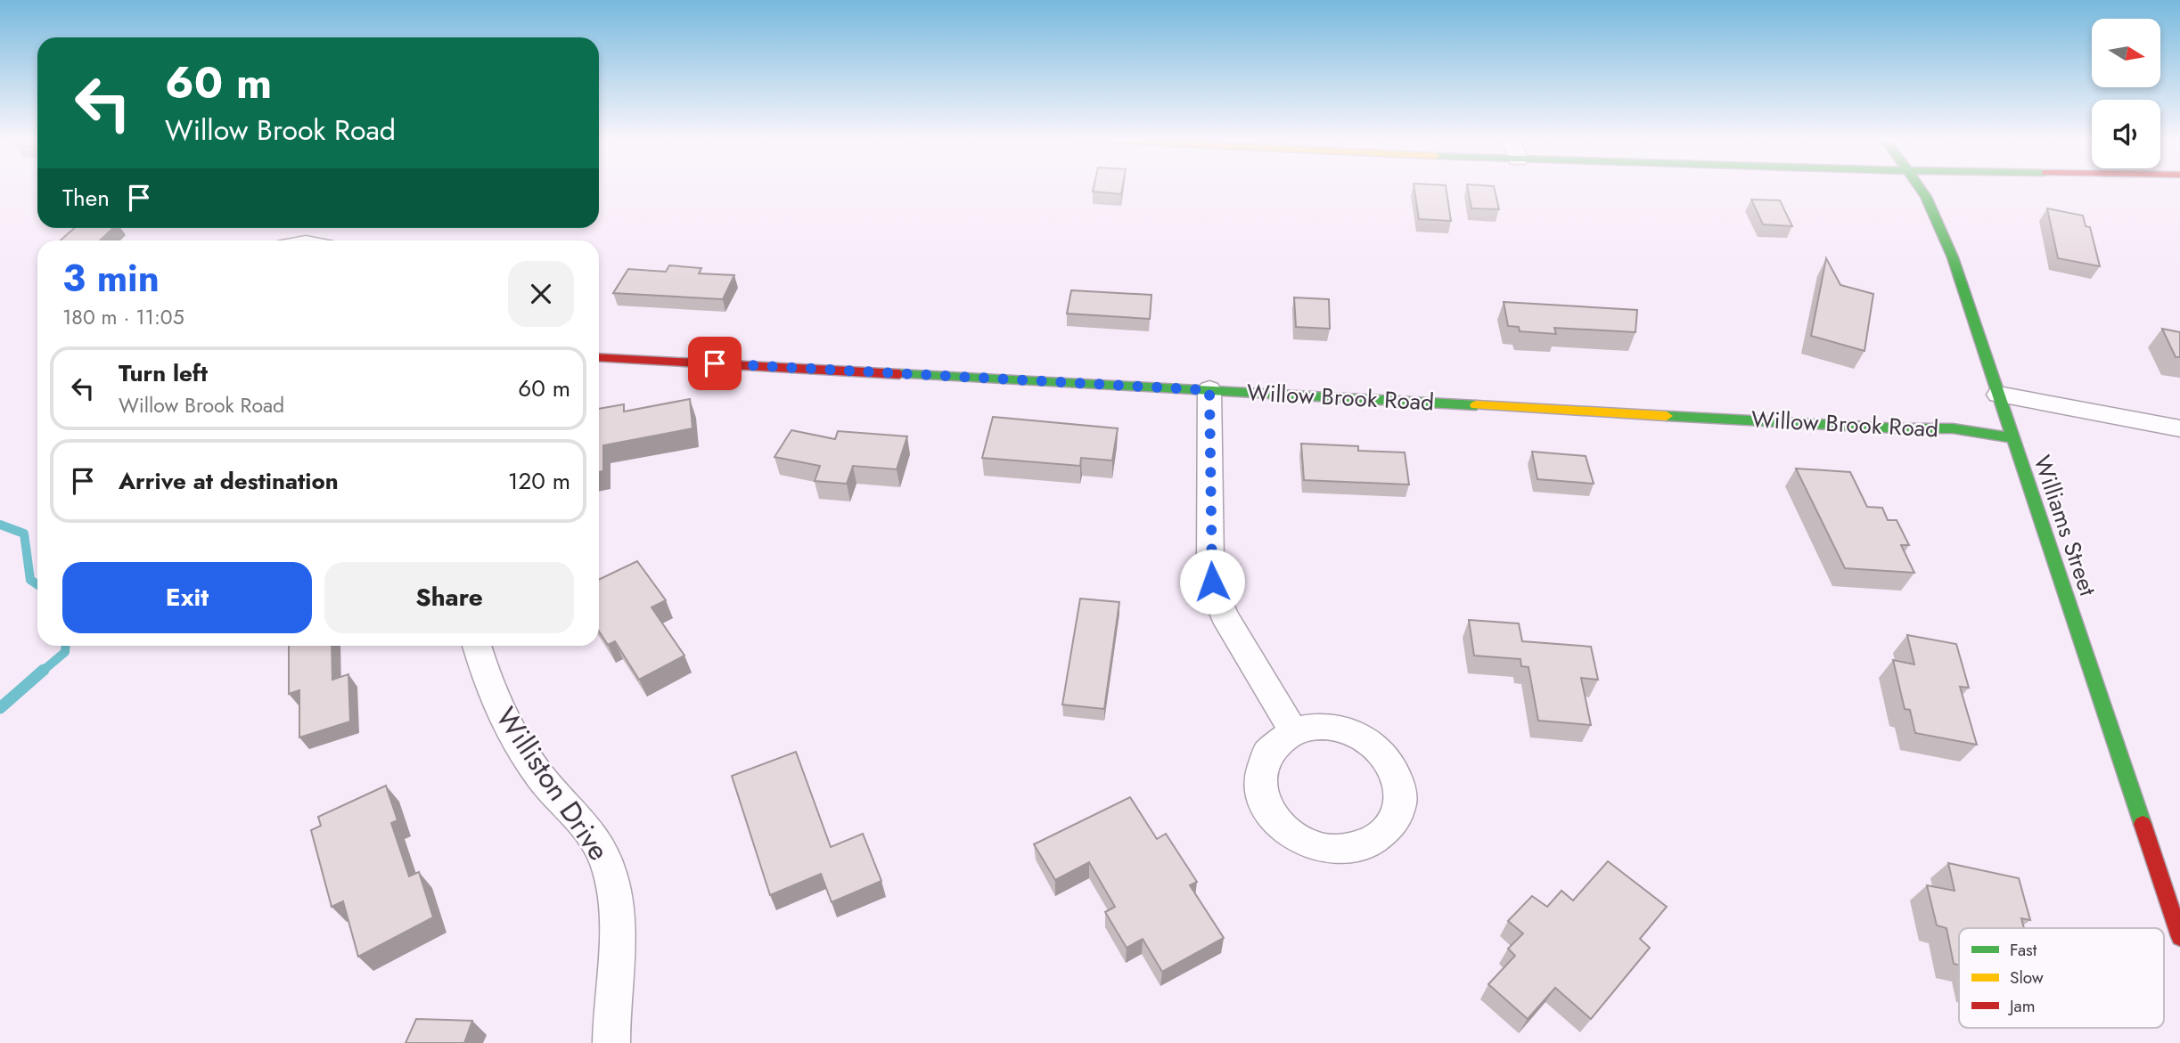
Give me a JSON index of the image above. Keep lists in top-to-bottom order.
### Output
{
  "streets": {
    "street": ["Willow Brook Road", "Williams Street", "Williston Drive"]
  },
  "crossings": [
    ["Willow Brook Road", "Williams Street"]
  ],
  "legend": ["Fast", "Slow", "Jam"],
  "north": "right",
  "page": {
    "turn": ["60 m", "Willow Brook Road"],
    "then": "Then",
    "heading": ["3 min", "180 m · 11:05"],
    "list": [
      {
        "name": "Turn left",
        "note": "Willow Brook Road",
        "value": "60 m"
      },
      {
        "name": "Arrive at destination",
        "value": "120 m"
      }
    ],
    "buttons": ["Exit", "Share"]
  }
}
